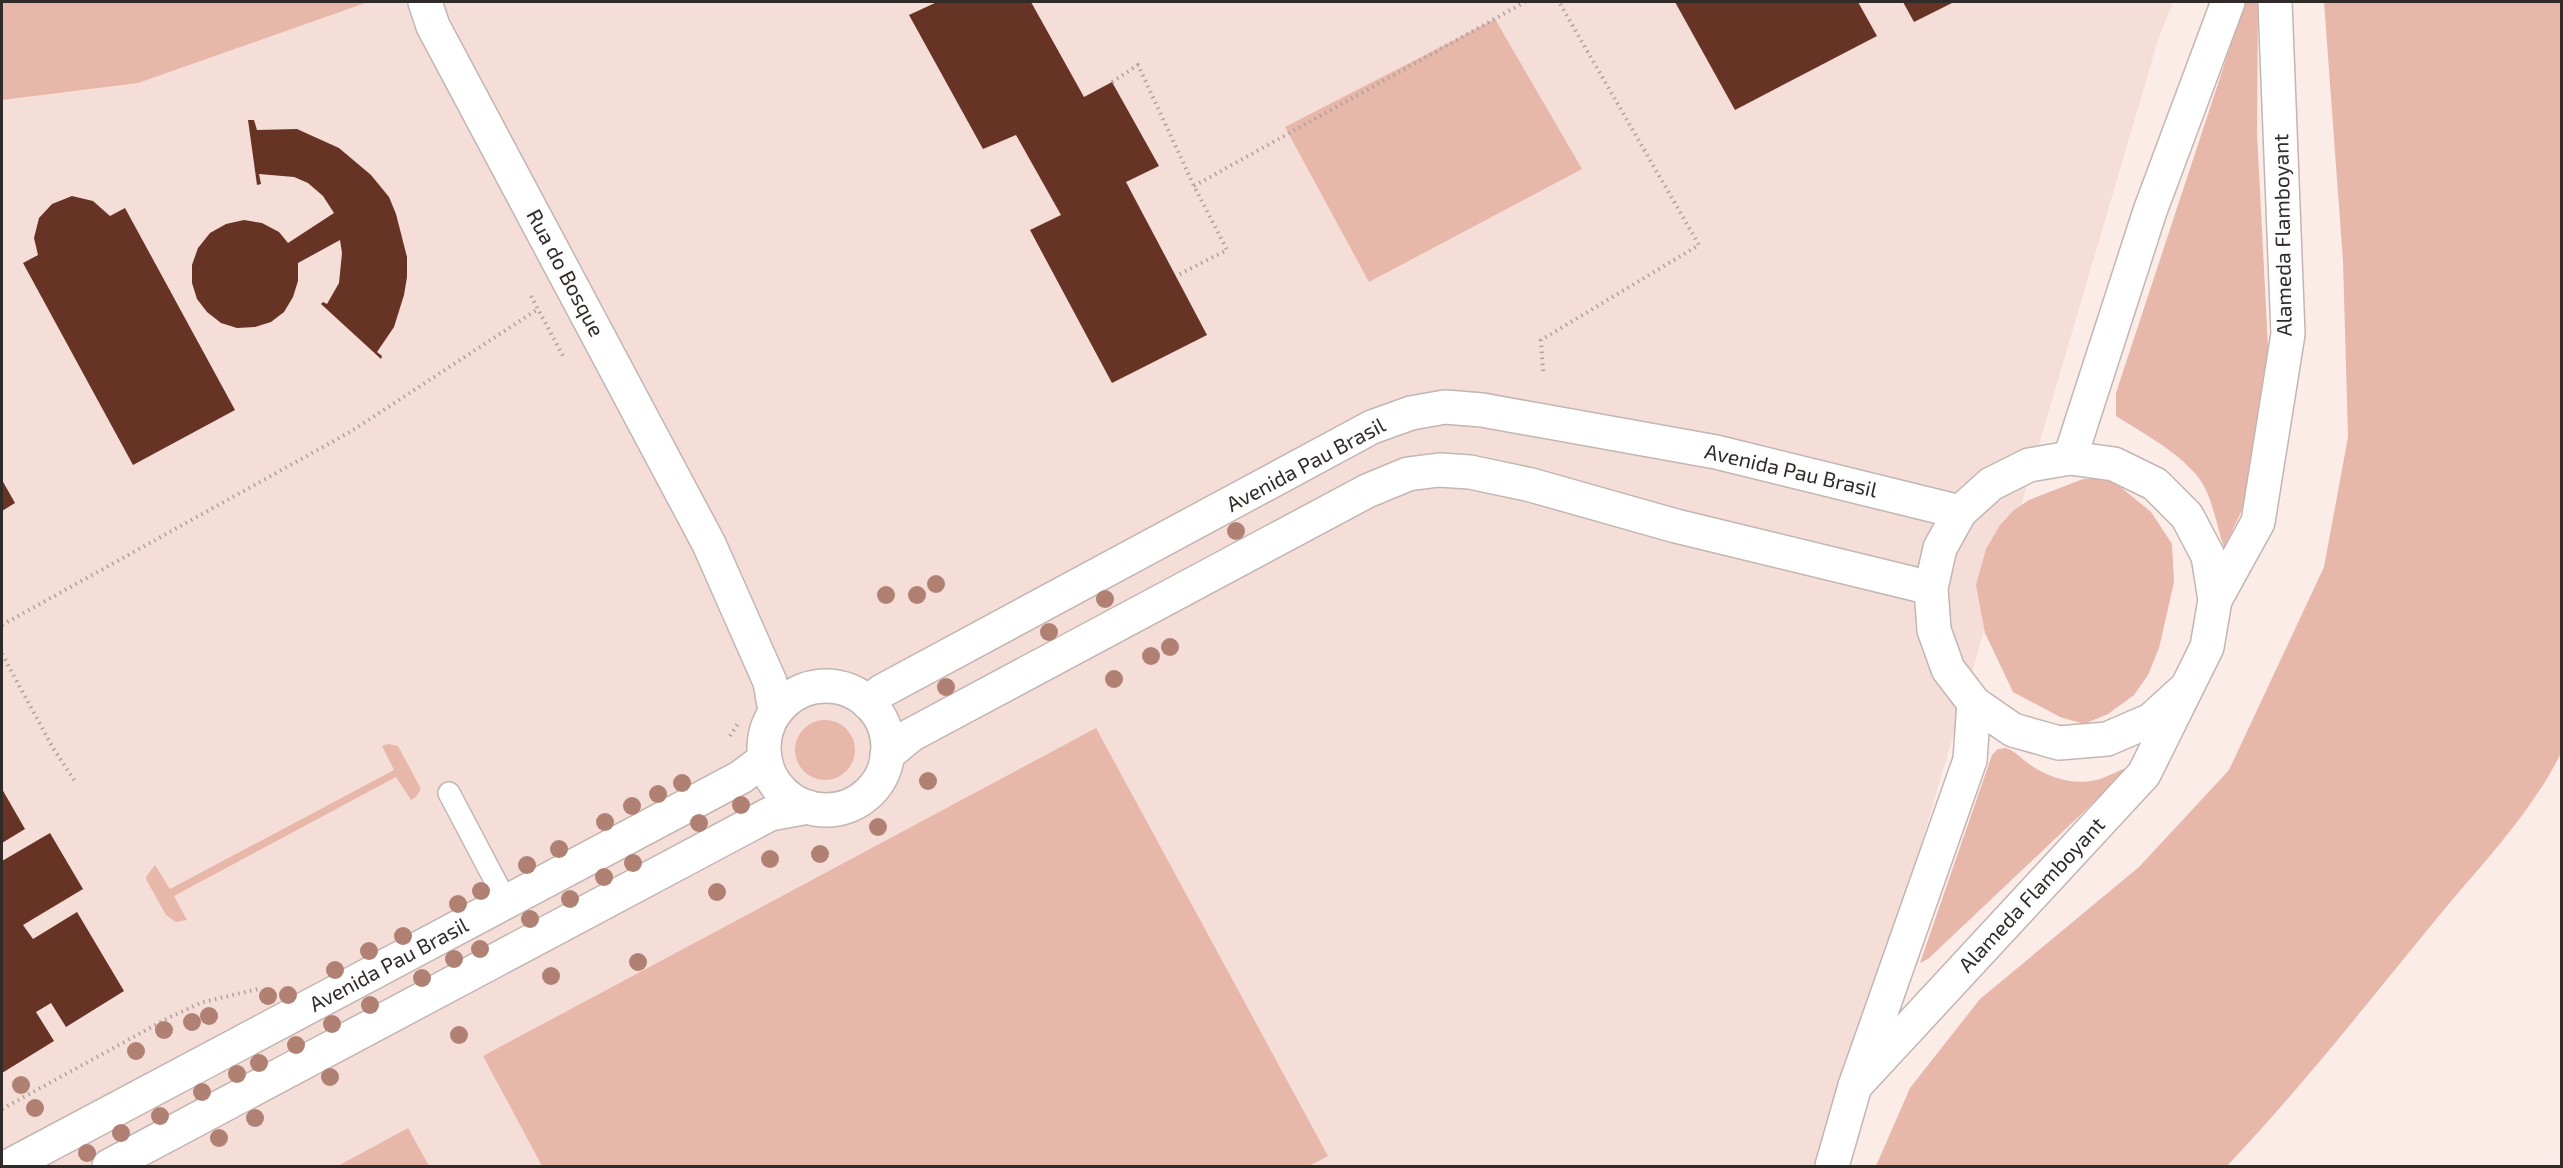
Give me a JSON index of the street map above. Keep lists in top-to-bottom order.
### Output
{
  "streets": {
    "street": ["Alameda Flamboyant", "Rua do Bosque", "Avenida Pau Brasil"]
  },
  "crossings": [
    ["Rua do Bosque", "Avenida Pau Brasil"]
  ]
}
